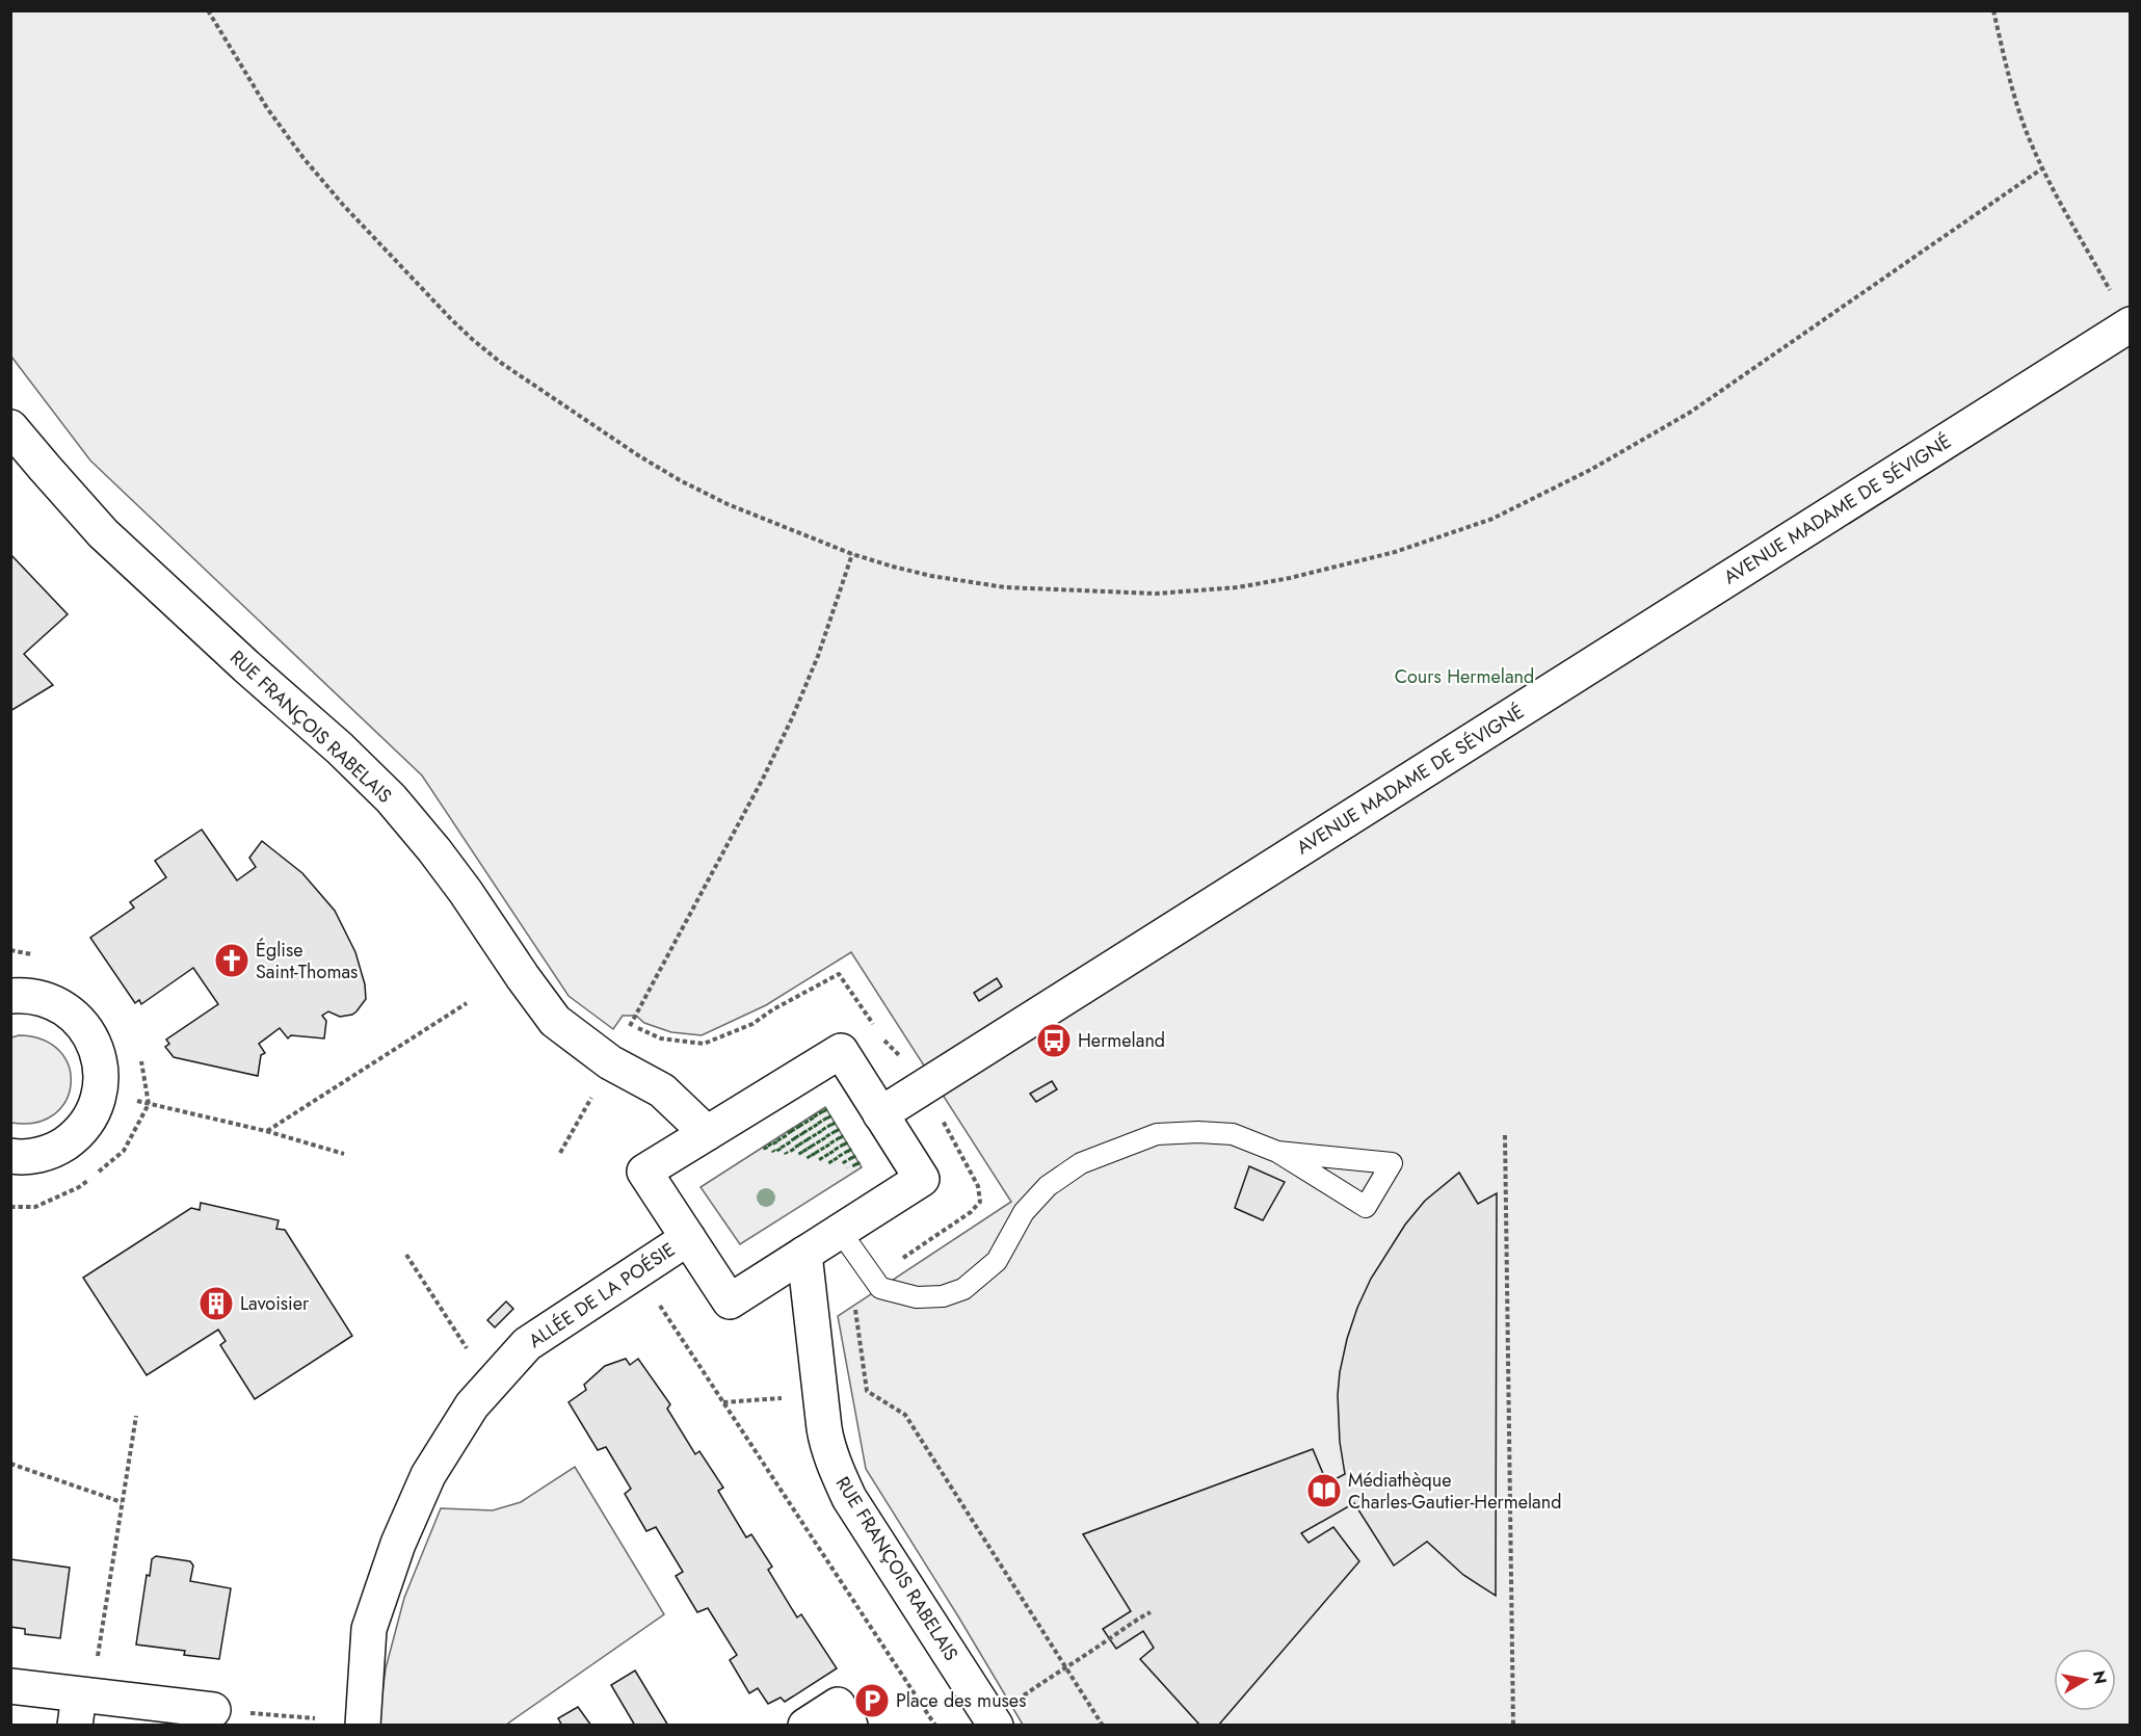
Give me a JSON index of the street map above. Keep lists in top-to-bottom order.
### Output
{
  "streets": {
    "street": ["AVENUE MADAME DE SÉVIGNÉ", "RUE FRANÇOIS RABELAIS", "ALLÉE DE LA POÉSIE"]
  },
  "parks": ["Cours Hermeland"],
  "places": {
    "church": ["Église Saint-Thomas"],
    "bus stop": ["Hermeland"],
    "building": ["Lavoisier"],
    "library": ["Médiathèque Charles-Gautier-Hermeland"],
    "parking": ["Place des muses"]
  },
  "north": "right"
}
